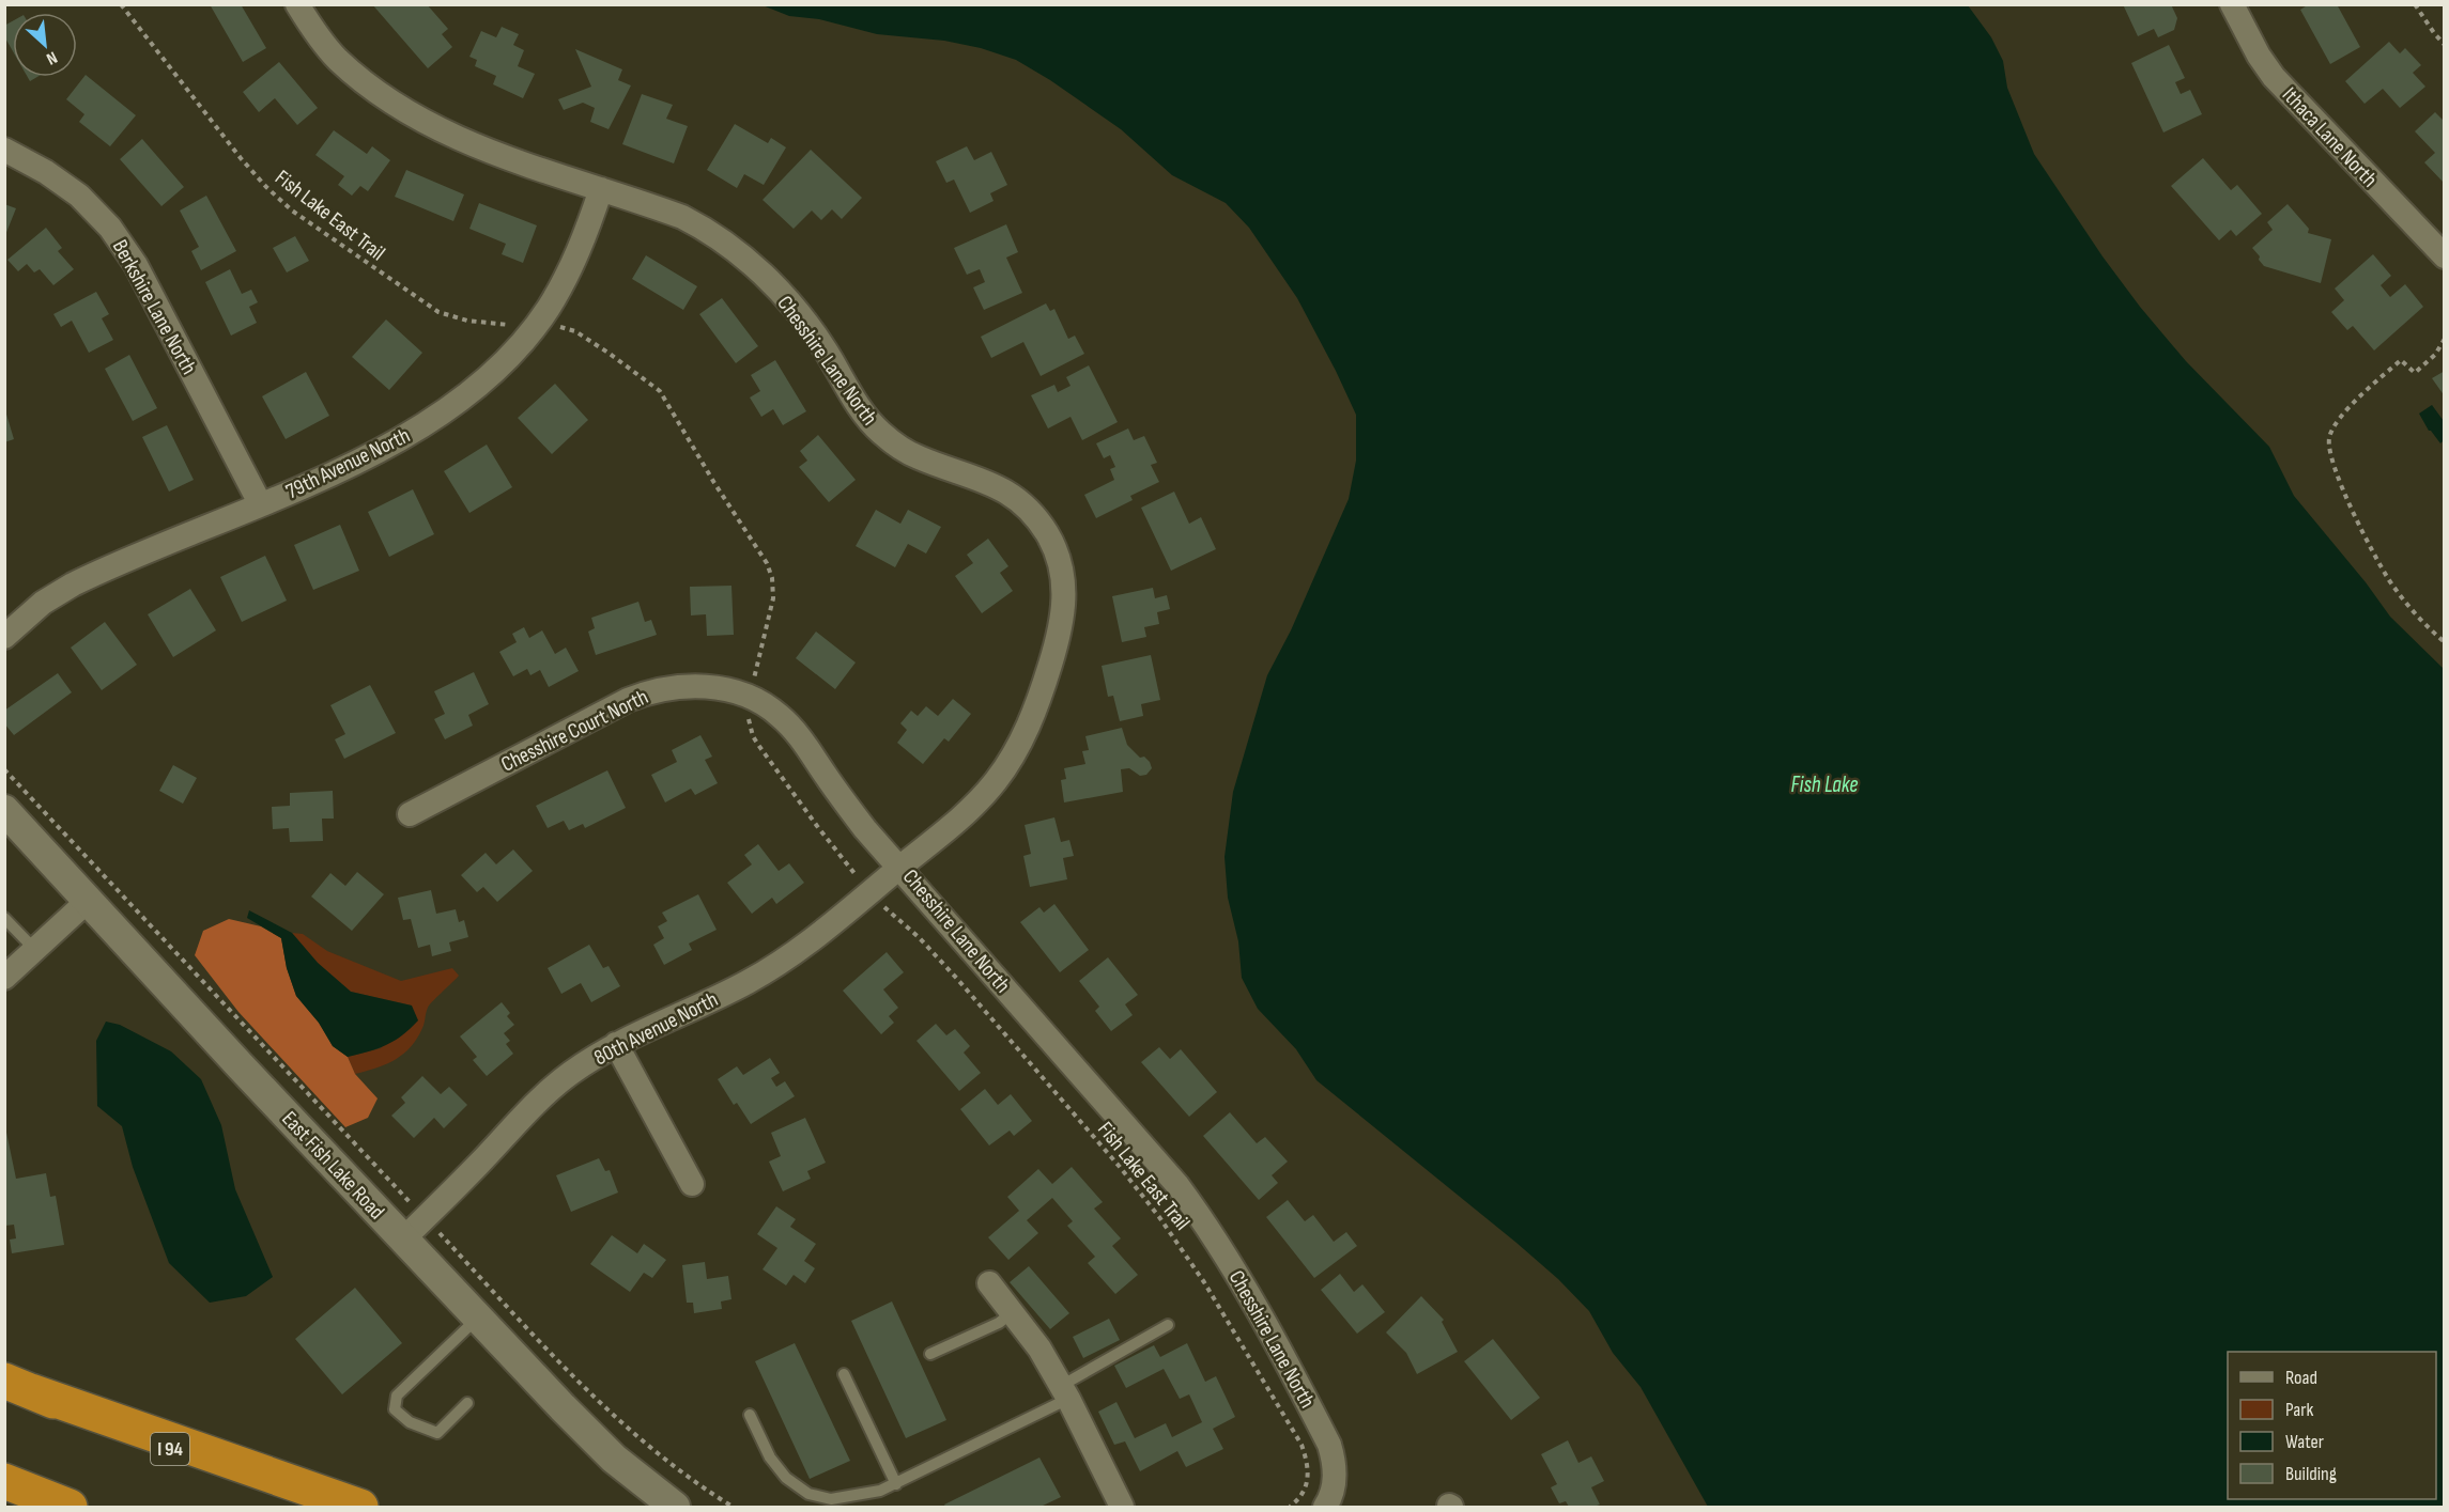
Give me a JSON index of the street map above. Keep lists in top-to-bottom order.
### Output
{
  "streets": {
    "highway": ["I 94"],
    "street": [
      "Ithaca Lane North",
      "Berkshire Lane North",
      "Chesshire Lane North",
      "79th Avenue North",
      "Chesshire Court North",
      "80th Avenue North",
      "East Fish Lake Road"
    ],
    "path": ["Fish Lake East Trail"]
  },
  "crossings": [
    ["Berkshire Lane North", "79th Avenue North"],
    ["Chesshire Lane North", "79th Avenue North"],
    ["Chesshire Lane North", "Chesshire Court North"],
    ["Chesshire Lane North", "80th Avenue North"],
    ["Chesshire Court North", "80th Avenue North"],
    ["80th Avenue North", "East Fish Lake Road"]
  ],
  "water": ["Fish Lake"],
  "legend": [
    "Road",
    "Park",
    "Water",
    "Building"
  ],
  "north": "bottom right"
}
